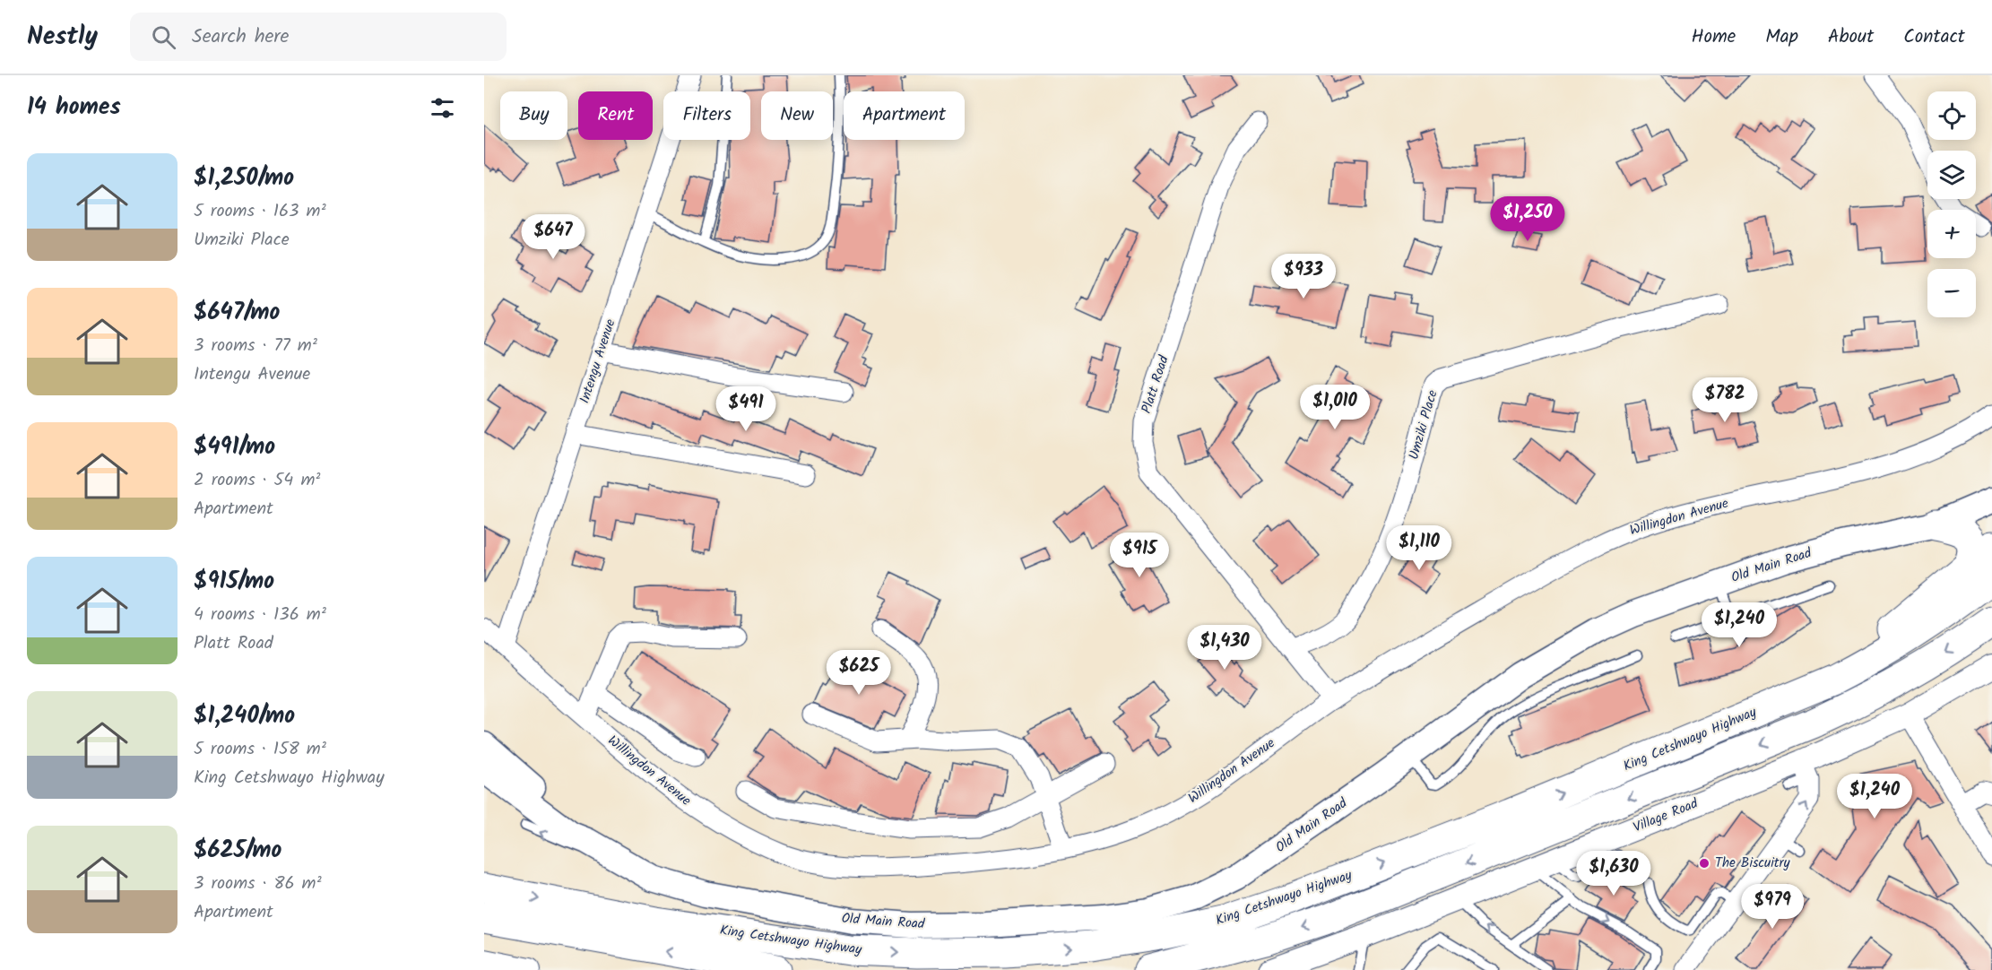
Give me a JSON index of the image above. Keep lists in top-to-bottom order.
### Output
{
  "streets": {
    "highway": ["King Cetshwayo Highway"],
    "main road": ["Old Main Road"],
    "street": [
      "Intengu Avenue",
      "Platt Road",
      "Umziki Place",
      "Willingdon Avenue",
      "Village Road"
    ]
  },
  "crossings": [
    ["Intengu Avenue", "Willingdon Avenue"],
    ["Platt Road", "Umziki Place"],
    ["Platt Road", "Willingdon Avenue"]
  ],
  "places": ["The Biscuitry"],
  "page": {
    "header": "Nestly",
    "search": "Search here",
    "nav": [
      "Home",
      "Map",
      "About",
      "Contact"
    ],
    "heading": "14 homes",
    "map_buttons": ["+", "−"],
    "chip": [
      "Buy",
      "Rent",
      "Filters",
      "New",
      "Apartment"
    ],
    "list": [
      {
        "name": "$1,250/mo",
        "note": "5 rooms · 163 m² · Umziki Place"
      },
      {
        "name": "$647/mo",
        "note": "3 rooms · 77 m² · Intengu Avenue"
      },
      {
        "name": "$491/mo",
        "note": "2 rooms · 54 m² · Apartment"
      },
      {
        "name": "$915/mo",
        "note": "4 rooms · 136 m² · Platt Road"
      },
      {
        "name": "$1,240/mo",
        "note": "5 rooms · 158 m² · King Cetshwayo Highway"
      },
      {
        "name": "$625/mo",
        "note": "3 rooms · 86 m² · Apartment"
      }
    ],
    "price": [
      "$1,250",
      "$647",
      "$933",
      "$782",
      "$1,010",
      "$491",
      "$1,110",
      "$915",
      "$1,240",
      "$1,430",
      "$625",
      "$1,240",
      "$1,630",
      "$979"
    ]
  }
}
